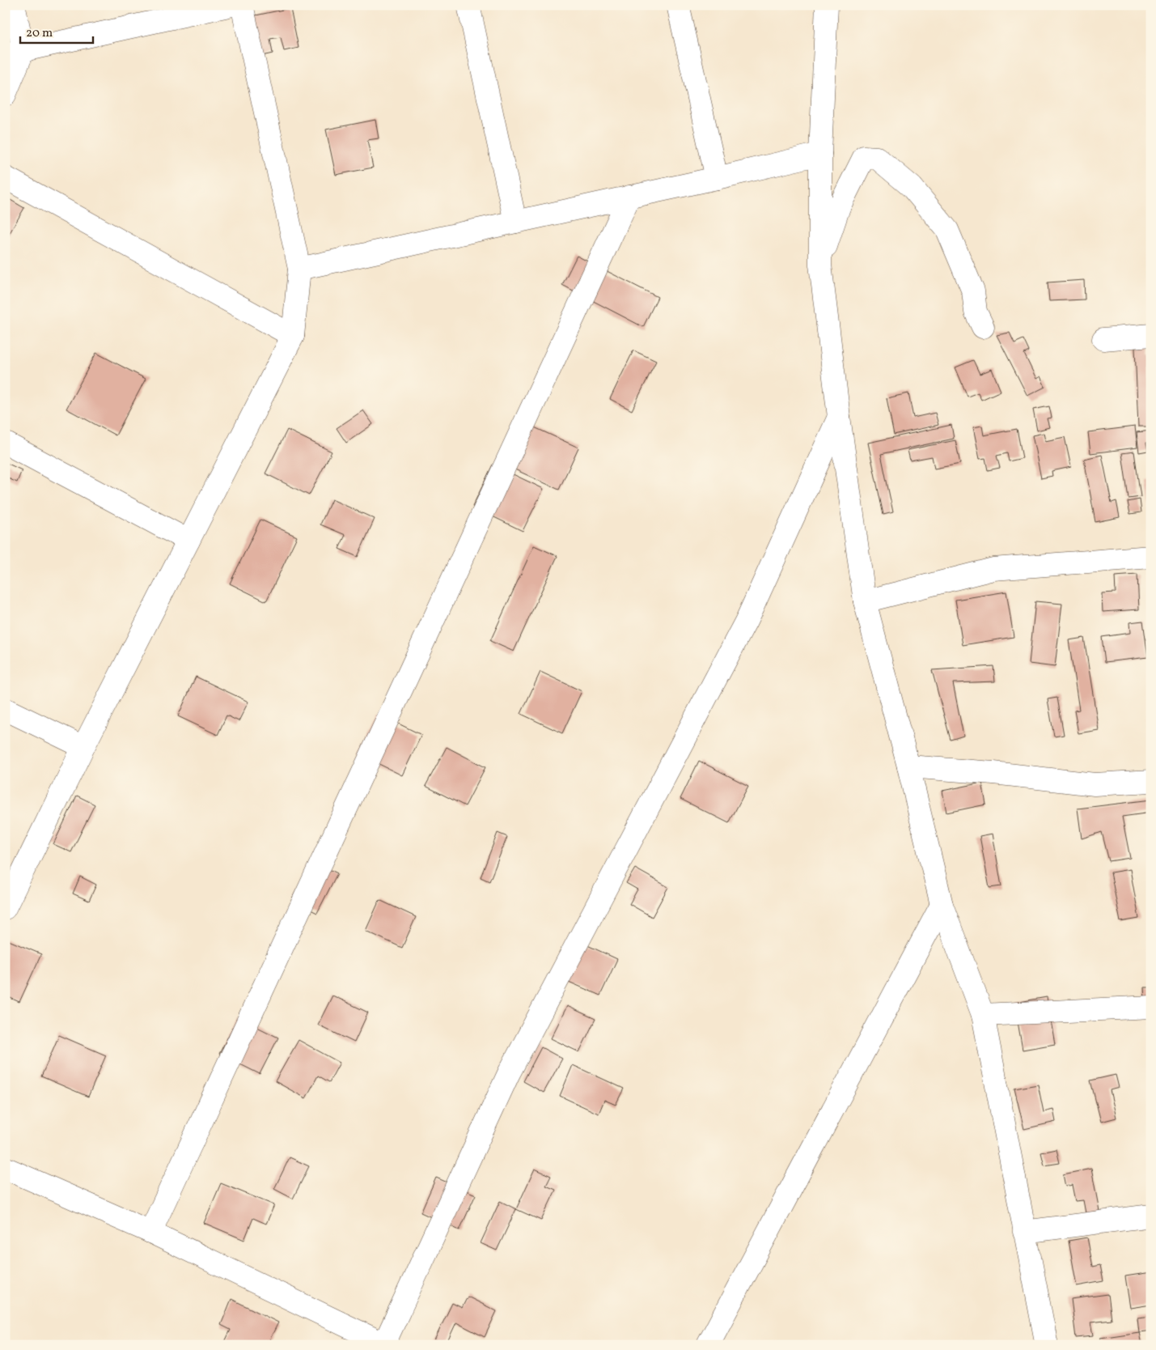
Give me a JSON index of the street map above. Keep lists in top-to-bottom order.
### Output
{
  "scale_bar": "20 m"
}
